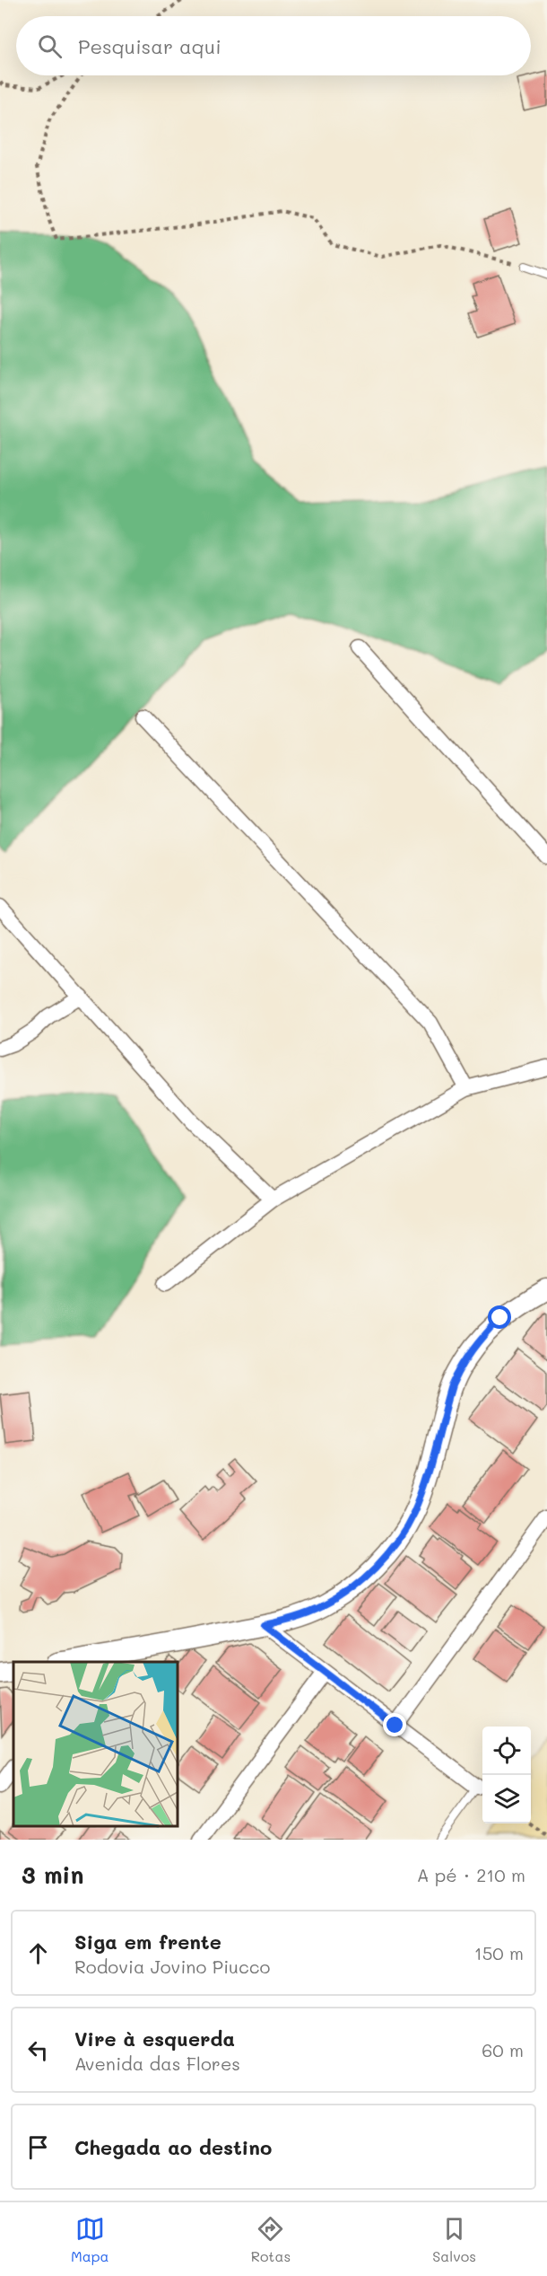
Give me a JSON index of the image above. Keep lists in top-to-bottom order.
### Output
{
  "page": {
    "search": "Pesquisar aqui",
    "heading": ["3 min", "A pé · 210 m"],
    "list": [
      ["Siga em frente", "Rodovia Jovino Piucco", "150 m"],
      ["Vire à esquerda", "Avenida das Flores", "60 m"],
      "Chegada ao destino"
    ],
    "nav": ["Mapa", "Rotas", "Salvos"]
  }
}
